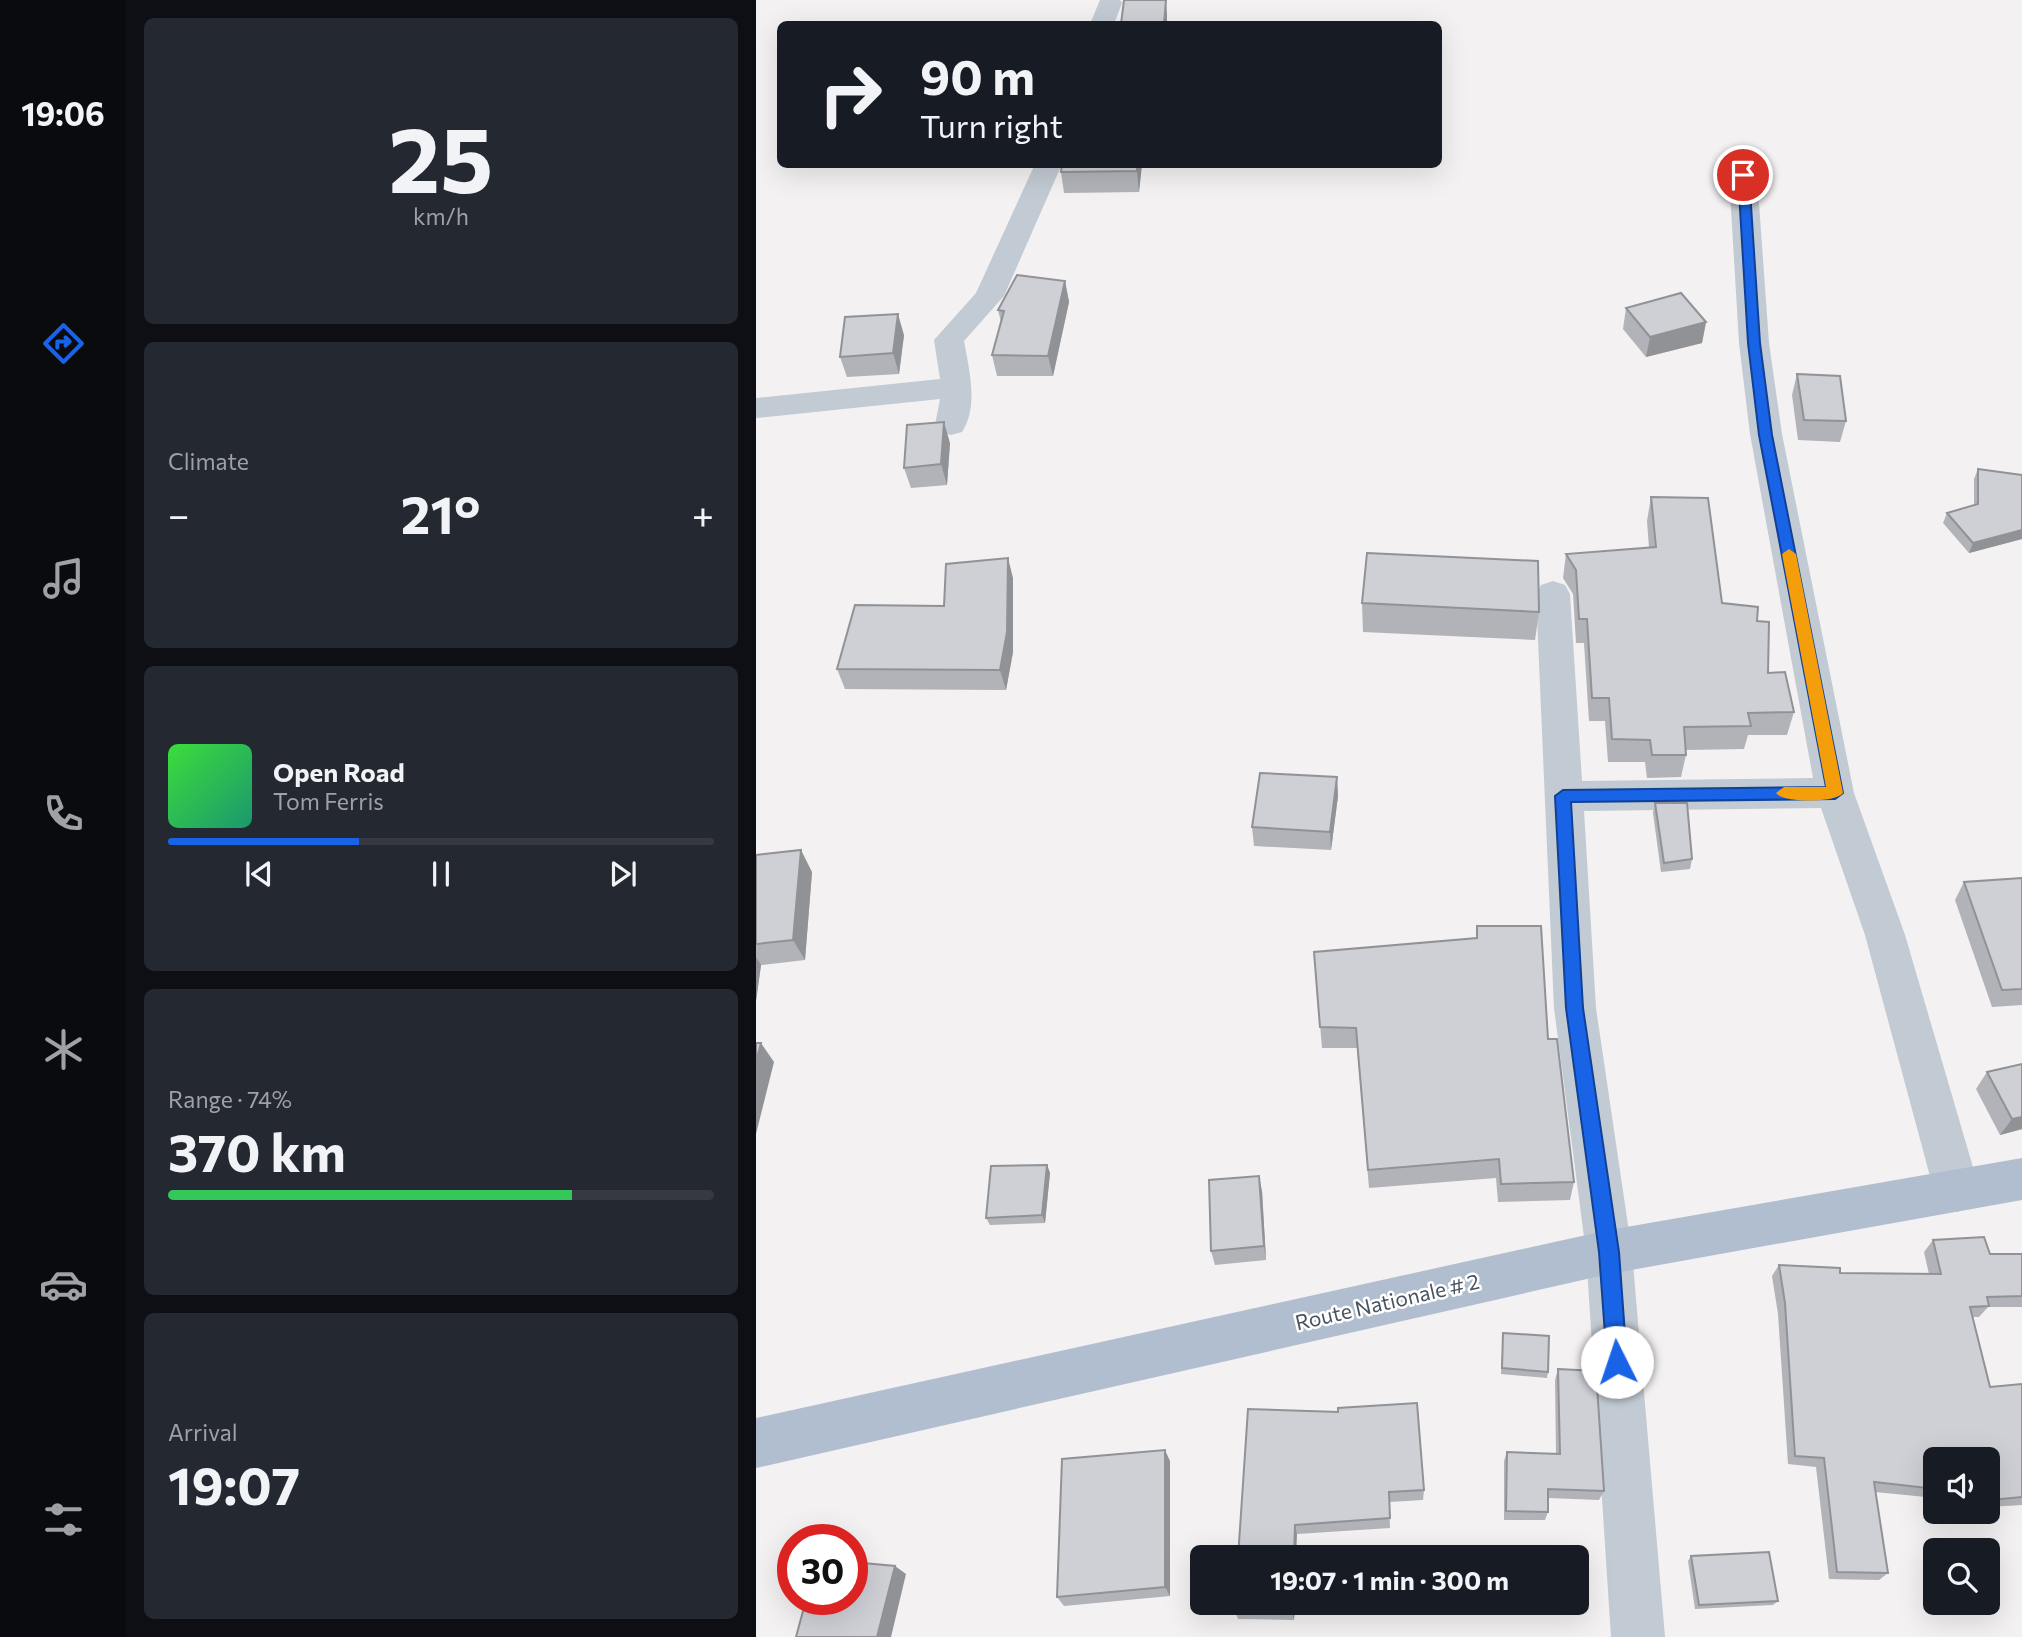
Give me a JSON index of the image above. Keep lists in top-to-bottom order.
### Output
{
  "streets": {
    "main road": ["Route Nationale # 2"]
  },
  "page": {
    "tabs": "19:06",
    "tile": [
      ["25", "km/h"],
      "Climate",
      ["Range · 74%", "370 km"],
      ["Arrival", "19:07"]
    ],
    "turn": ["90 m", "Turn right"],
    "heat": ["−", "21°", "+"],
    "song": ["Open Road", "Tom Ferris"],
    "limit": "30",
    "trip": "19:07 · 1 min · 300 m"
  }
}
